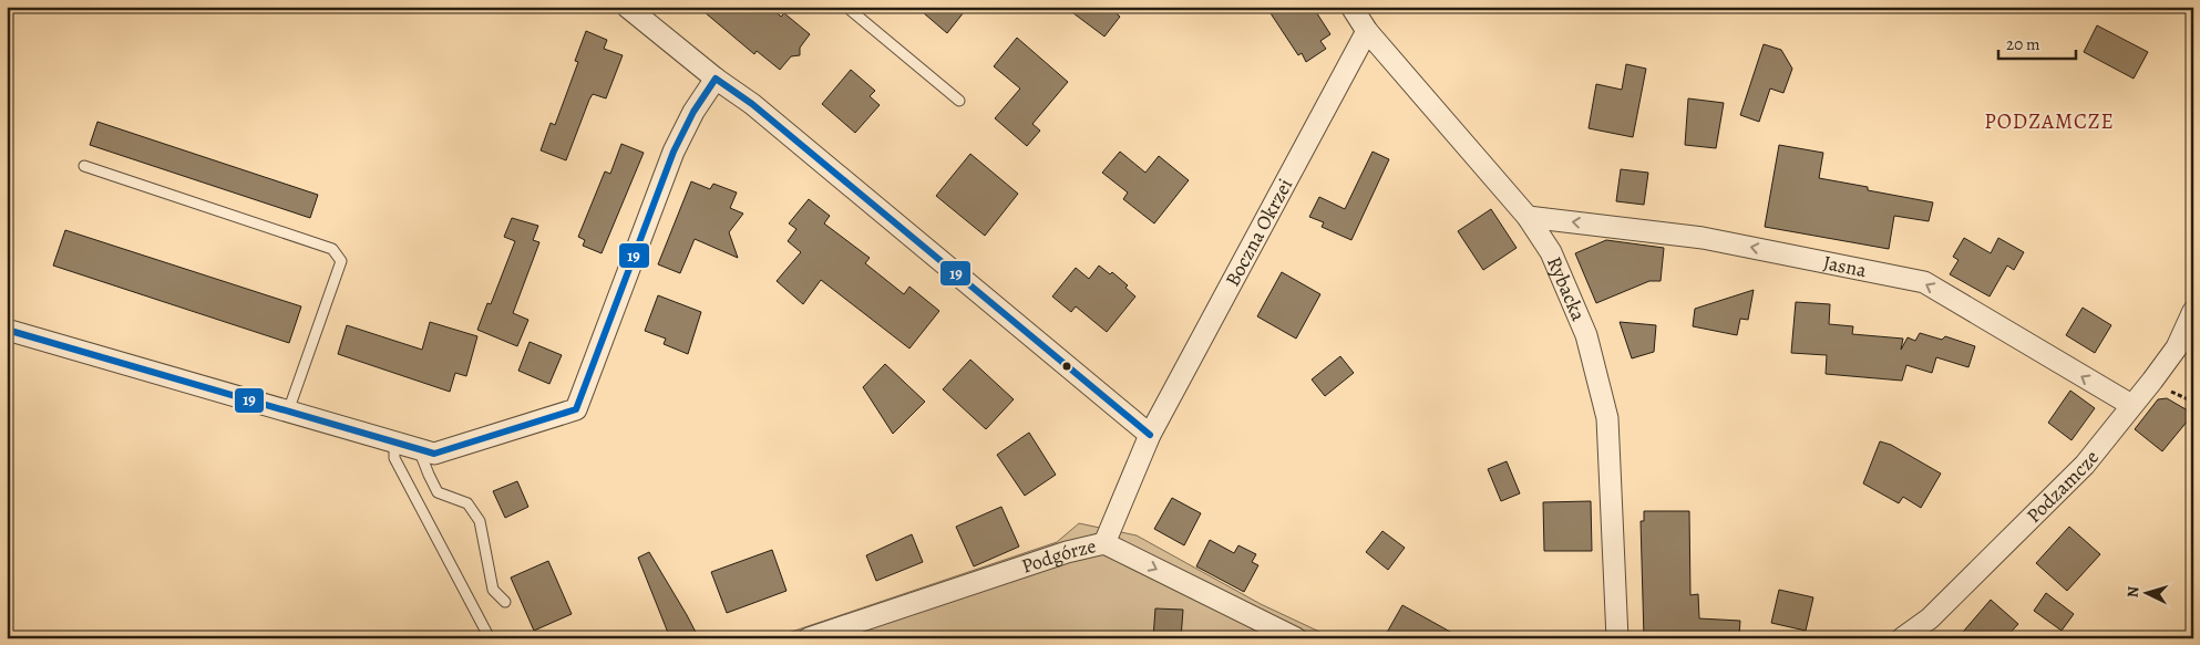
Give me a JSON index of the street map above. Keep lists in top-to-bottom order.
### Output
{
  "streets": {
    "street": [
      "Boczna Okrzei",
      "Jasna",
      "Rybacka",
      "Podzamcze",
      "Podgórze"
    ]
  },
  "crossings": [
    ["Boczna Okrzei", "Rybacka"],
    ["Boczna Okrzei", "Podgórze"],
    ["Jasna", "Rybacka"],
    ["Jasna", "Podzamcze"]
  ],
  "one_way": ["Jasna", "Podgórze"],
  "districts": ["PODZAMCZE"],
  "lines": ["transit line 19"],
  "scale_bar": "20 m",
  "north": "left"
}
